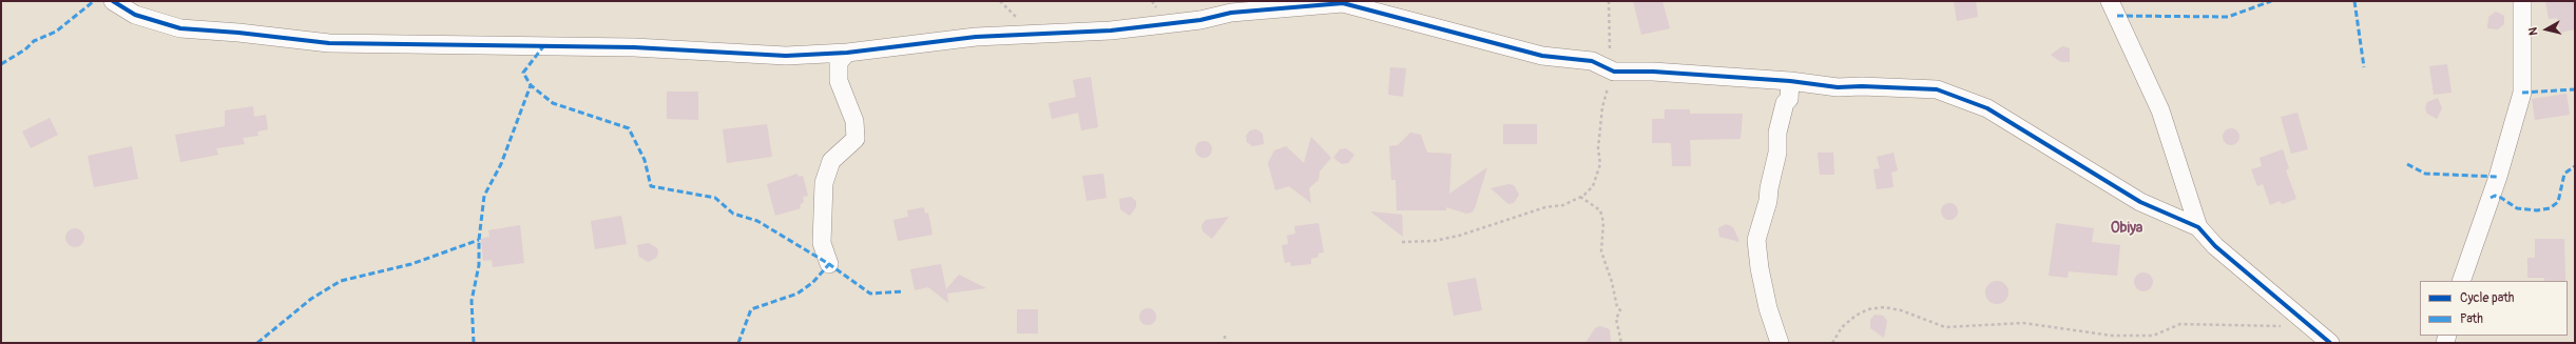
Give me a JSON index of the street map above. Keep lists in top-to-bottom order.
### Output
{
  "districts": ["Obiya"],
  "legend": ["Cycle path", "Path"],
  "north": "left"
}
